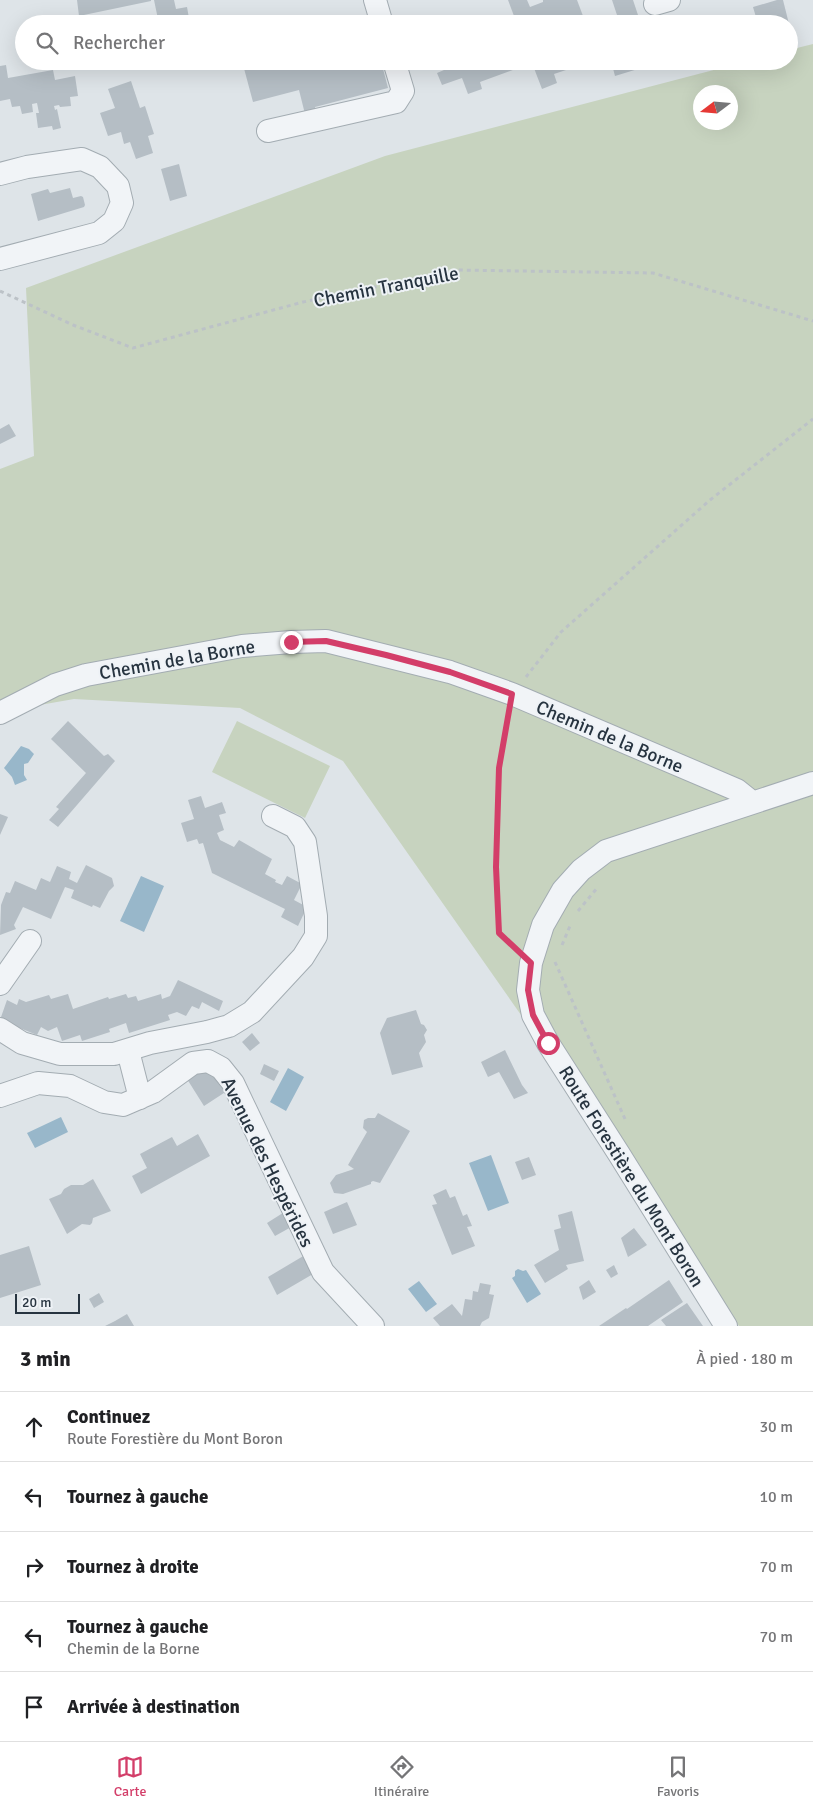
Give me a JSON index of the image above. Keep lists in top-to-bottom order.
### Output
{
  "streets": {
    "street": ["Chemin de la Borne", "Avenue des Hespérides", "Route Forestière du Mont Boron"],
    "path": ["Chemin Tranquille"]
  },
  "crossings": [
    ["Chemin de la Borne", "Route Forestière du Mont Boron"]
  ],
  "scale_bar": "20 m",
  "north": "left",
  "page": {
    "search": "Rechercher",
    "scale": "20 m",
    "heading": ["3 min", "À pied · 180 m"],
    "list": [
      ["Continuez", "Route Forestière du Mont Boron", "30 m"],
      ["Tournez à gauche", "10 m"],
      ["Tournez à droite", "70 m"],
      ["Tournez à gauche", "Chemin de la Borne", "70 m"],
      "Arrivée à destination"
    ],
    "nav": ["Carte", "Itinéraire", "Favoris"]
  }
}
